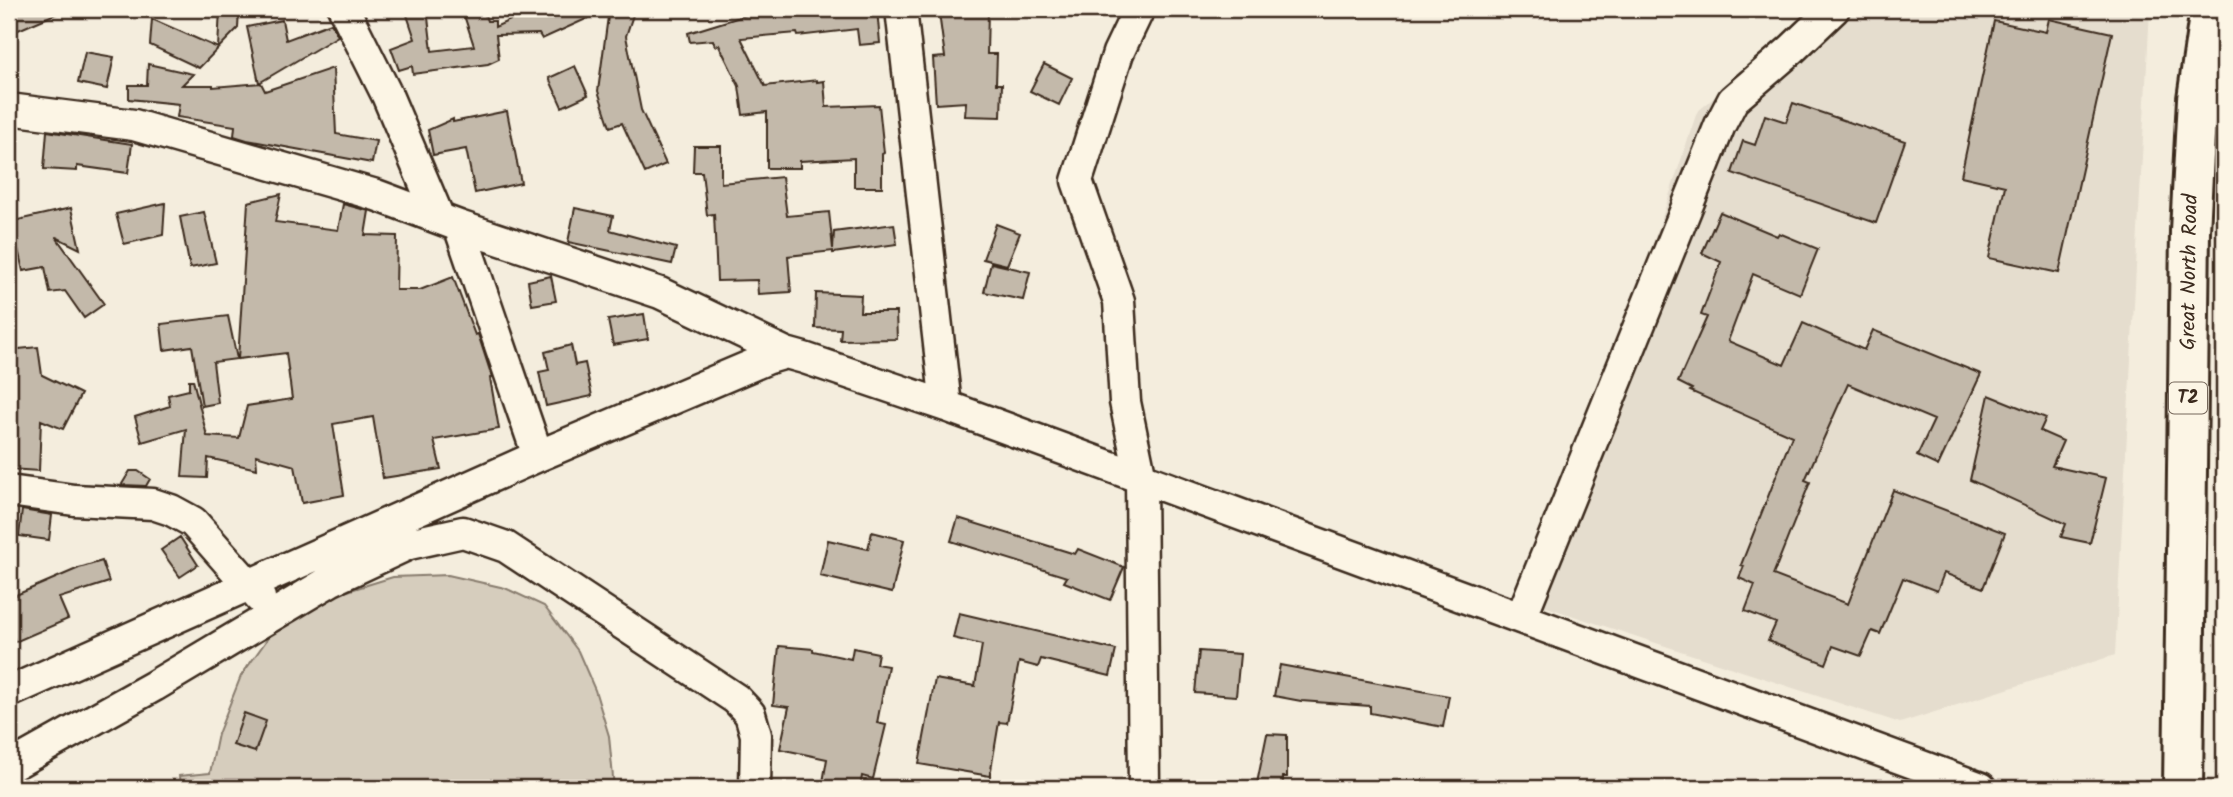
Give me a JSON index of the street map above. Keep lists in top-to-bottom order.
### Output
{
  "streets": {
    "highway": ["Great North Road", "T2"]
  }
}
